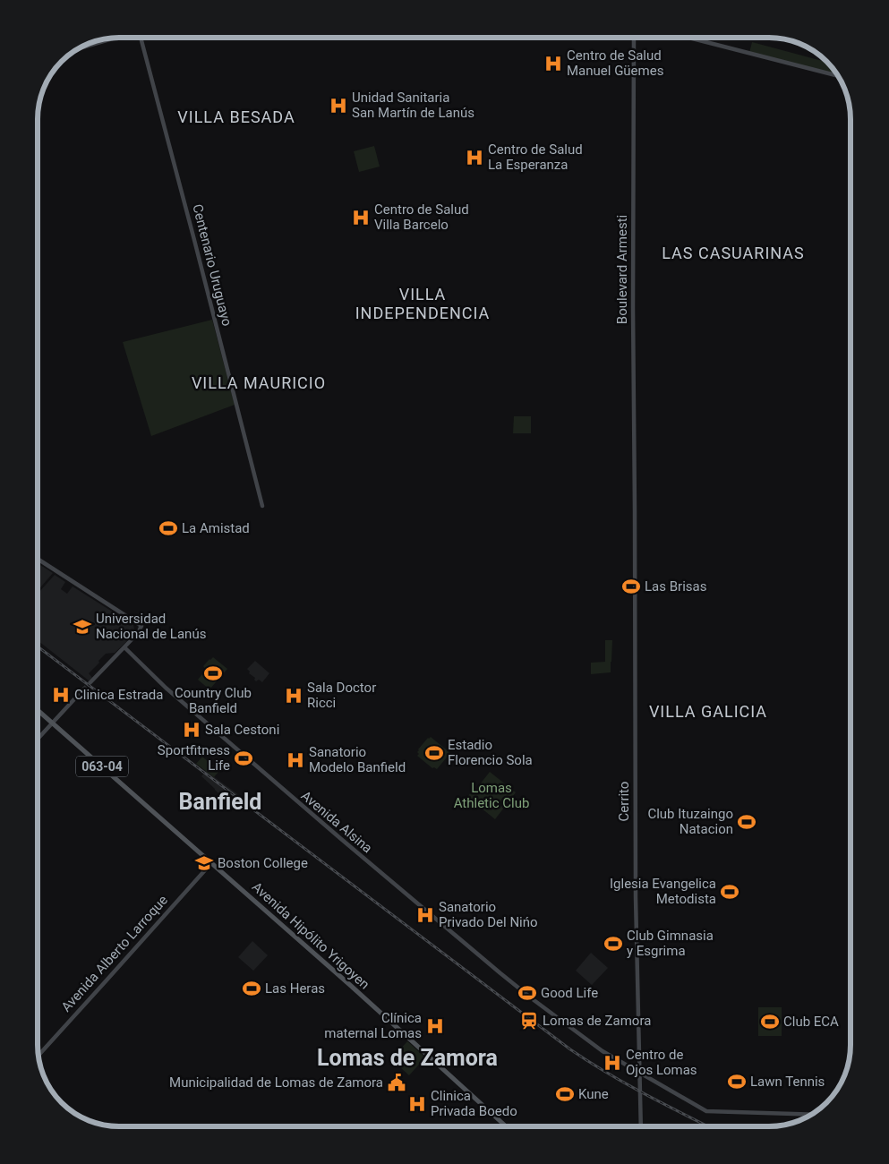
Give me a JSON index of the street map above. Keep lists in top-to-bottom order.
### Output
{
  "streets": {
    "main road": [
      "Centenario Uruguayo",
      "Boulevard Armesti",
      "063-04",
      "Cerrito",
      "Avenida Alsina",
      "Avenida Hipólito Yrigoyen",
      "Avenida Alberto Larroque"
    ]
  },
  "crossings": [
    ["Boulevard Armesti", "Cerrito"],
    ["Cerrito", "Avenida Alsina"],
    ["Avenida Hipólito Yrigoyen", "Avenida Alberto Larroque"]
  ],
  "districts": [
    "VILLA BESADA",
    "LAS CASUARINAS",
    "VILLA INDEPENDENCIA",
    "VILLA MAURICIO",
    "VILLA GALICIA",
    "Banfield",
    "Lomas de Zamora"
  ],
  "parks": ["Lomas Athletic Club"],
  "places": {
    "hospital": [
      "Centro de Salud Manuel Güemes",
      "Unidad Sanitaria San Martín de Lanús",
      "Centro de Salud La Esperanza",
      "Centro de Salud Villa Barcelo",
      "Clinica Estrada",
      "Sala Doctor Ricci",
      "Sala Cestoni",
      "Sanatorio Modelo Banfield",
      "Sanatorio Privado Del Nińo",
      "Clínica maternal Lomas",
      "Centro de Ojos Lomas",
      "Clinica Privada Boedo"
    ],
    "sports": [
      "La Amistad",
      "Las Brisas",
      "Country Club Banfield",
      "Estadio Florencio Sola",
      "Sportfitness Life",
      "Club Ituzaingo Natacion",
      "Iglesia Evangelica Metodista",
      "Club Gimnasia y Esgrima",
      "Las Heras",
      "Good Life",
      "Club ECA",
      "Lawn Tennis",
      "Kune"
    ],
    "school or university": ["Universidad Nacional de Lanús", "Boston College"],
    "station": ["Lomas de Zamora"],
    "public building": ["Municipalidad de Lomas de Zamora"]
  }
}
